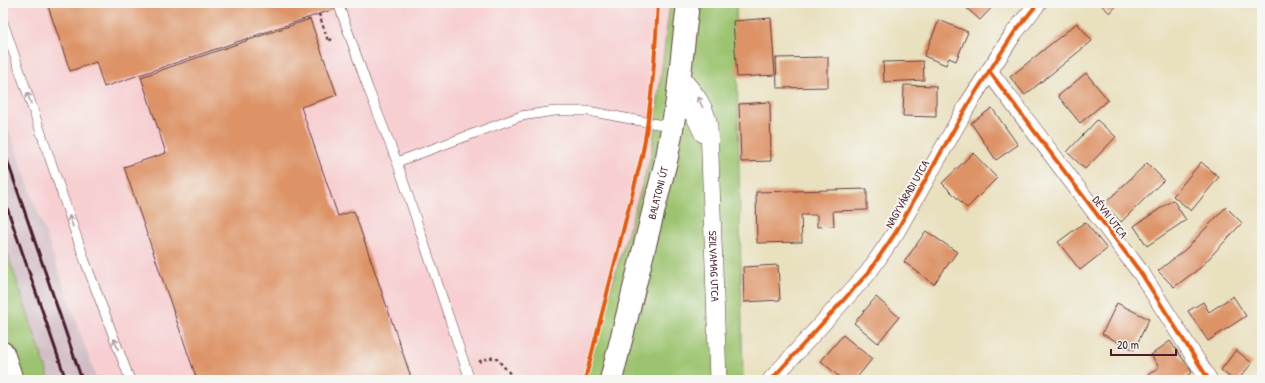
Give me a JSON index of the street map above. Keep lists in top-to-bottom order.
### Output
{
  "streets": {
    "main road": ["BALATONI ÚT"],
    "street": ["NAGYVÁRADI UTCA", "DÉVAI UTCA", "SZILVAMAG UTCA"]
  },
  "crossings": [
    ["BALATONI ÚT", "SZILVAMAG UTCA"],
    ["NAGYVÁRADI UTCA", "DÉVAI UTCA"]
  ],
  "scale_bar": "20 m"
}
